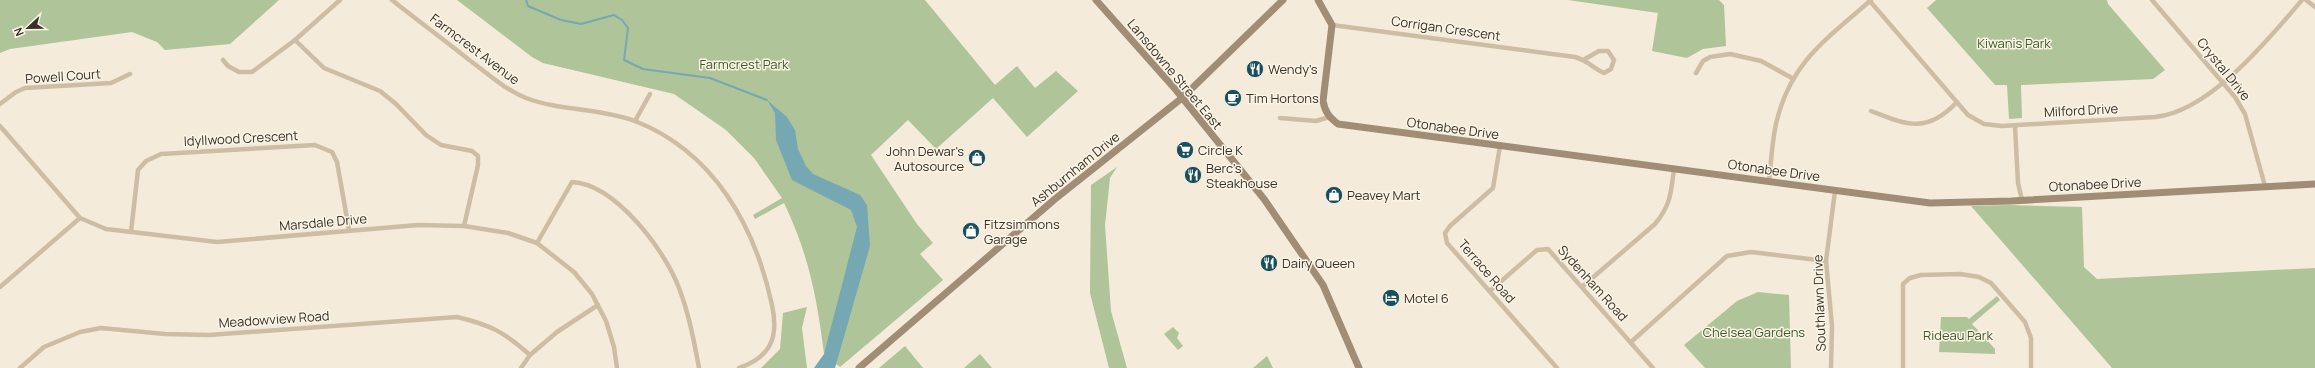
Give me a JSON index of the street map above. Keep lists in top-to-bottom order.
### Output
{
  "streets": {
    "street": [
      "Corrigan Crescent",
      "Farmcrest Avenue",
      "Crystal Drive",
      "Lansdowne Street East",
      "Powell Court",
      "Milford Drive",
      "Otonabee Drive",
      "Idyllwood Crescent",
      "Ashburnham Drive",
      "Marsdale Drive",
      "Terrace Road",
      "Sydenham Road",
      "Southlawn Drive",
      "Meadowview Road"
    ]
  },
  "crossings": [
    ["Crystal Drive", "Milford Drive"],
    ["Crystal Drive", "Otonabee Drive"],
    ["Lansdowne Street East", "Ashburnham Drive"],
    ["Otonabee Drive", "Terrace Road"],
    ["Otonabee Drive", "Southlawn Drive"],
    ["Idyllwood Crescent", "Marsdale Drive"],
    ["Terrace Road", "Sydenham Road"]
  ],
  "parks": [
    "Kiwanis Park",
    "Farmcrest Park",
    "Chelsea Gardens",
    "Rideau Park"
  ],
  "places": {
    "restaurant": ["Wendy's", "Berc's Steakhouse", "Dairy Queen"],
    "cafe": ["Tim Hortons"],
    "supermarket": ["Circle K"],
    "shop": ["John Dewar's Autosource", "Peavey Mart", "Fitzsimmons Garage"],
    "hotel": ["Motel 6"]
  },
  "north": "left"
}
